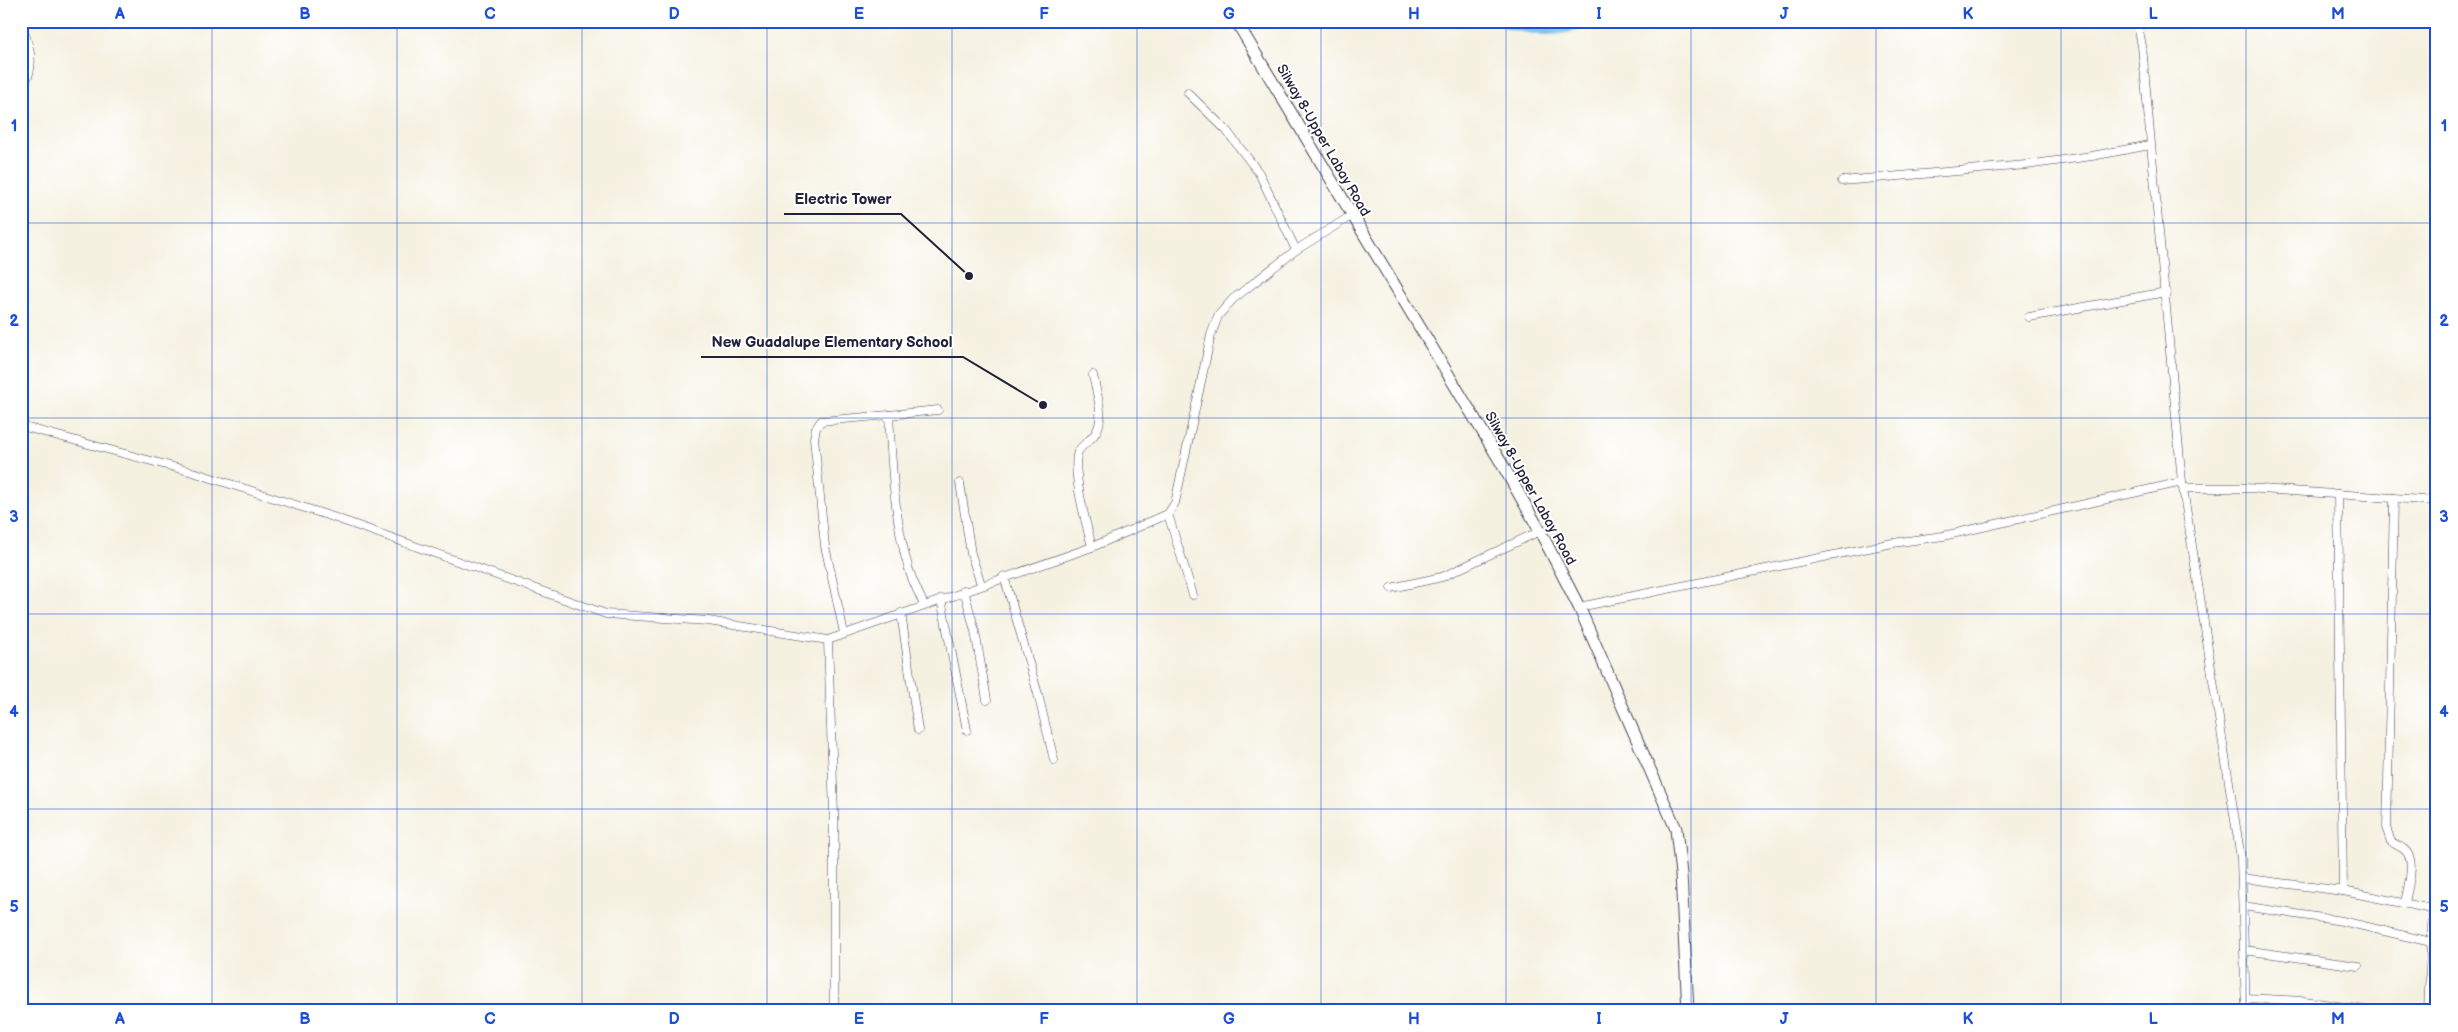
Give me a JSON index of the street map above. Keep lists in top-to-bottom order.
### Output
{
  "streets": {
    "main road": ["Silway 8-Upper Labay Road"]
  },
  "places": ["Electric Tower", "New Guadalupe Elementary School"],
  "grid": {
    "columns": [
      "A",
      "B",
      "C",
      "D",
      "E",
      "F",
      "G",
      "H",
      "I",
      "J",
      "K",
      "L",
      "M"
    ],
    "rows": [
      "1",
      "2",
      "3",
      "4",
      "5"
    ]
  }
}
